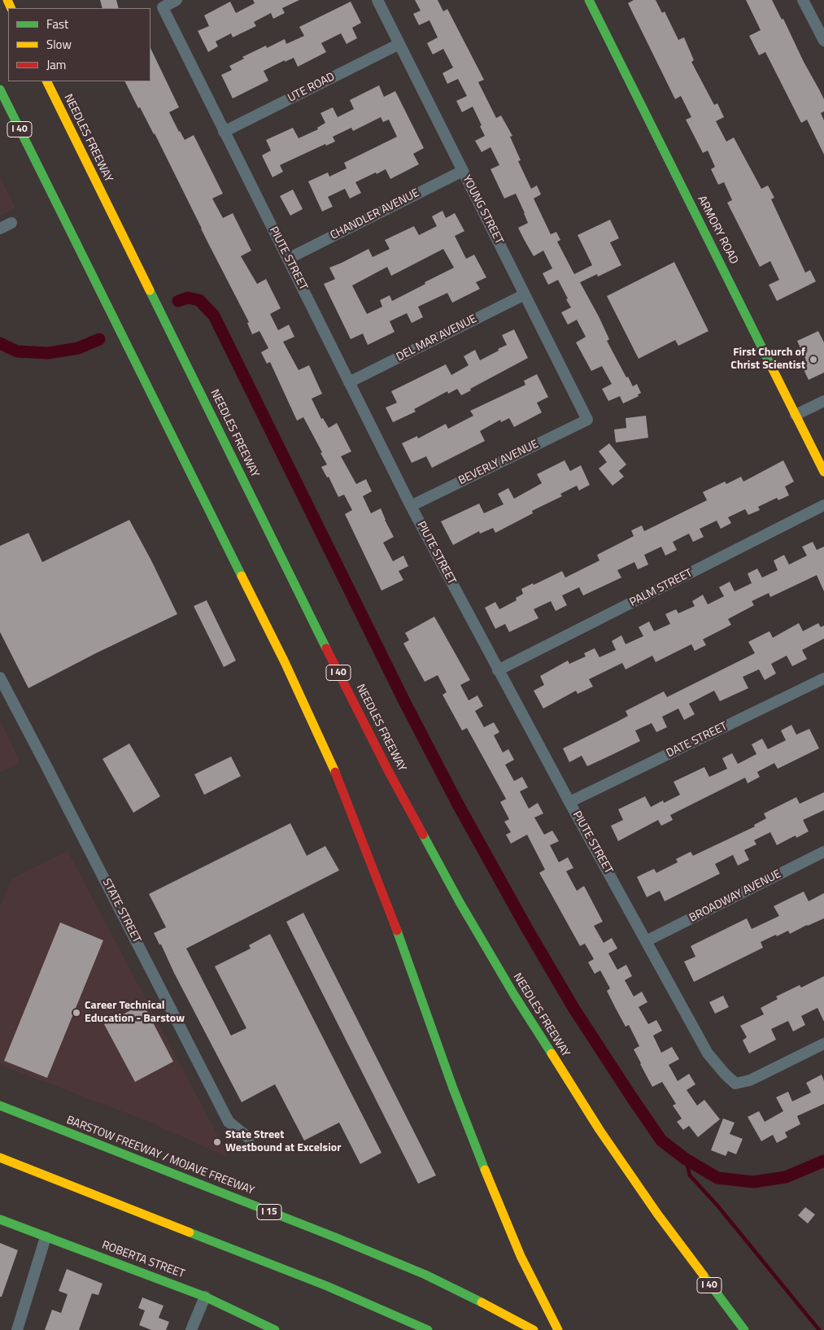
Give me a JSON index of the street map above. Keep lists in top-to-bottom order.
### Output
{
  "streets": {
    "main road": [
      "I 40",
      "NEEDLES FREEWAY",
      "ARMORY ROAD",
      "BARSTOW FREEWAY / MOJAVE FREEWAY",
      "I 15",
      "ROBERTA STREET"
    ],
    "street": [
      "UTE ROAD",
      "YOUNG STREET",
      "CHANDLER AVENUE",
      "PIUTE STREET",
      "DEL MAR AVENUE",
      "BEVERLY AVENUE",
      "PALM STREET",
      "DATE STREET",
      "BROADWAY AVENUE",
      "STATE STREET"
    ]
  },
  "crossings": [
    ["UTE ROAD", "YOUNG STREET"],
    ["UTE ROAD", "PIUTE STREET"],
    ["YOUNG STREET", "CHANDLER AVENUE"],
    ["YOUNG STREET", "DEL MAR AVENUE"],
    ["YOUNG STREET", "BEVERLY AVENUE"],
    ["CHANDLER AVENUE", "PIUTE STREET"],
    ["PIUTE STREET", "DEL MAR AVENUE"],
    ["PIUTE STREET", "BEVERLY AVENUE"],
    ["PIUTE STREET", "PALM STREET"],
    ["PIUTE STREET", "DATE STREET"],
    ["PIUTE STREET", "BROADWAY AVENUE"]
  ],
  "places": ["First Church of Christ Scientist", "Career Technical Education - Barstow", "State Street Westbound at Excelsior"],
  "legend": ["Fast", "Slow", "Jam"]
}
